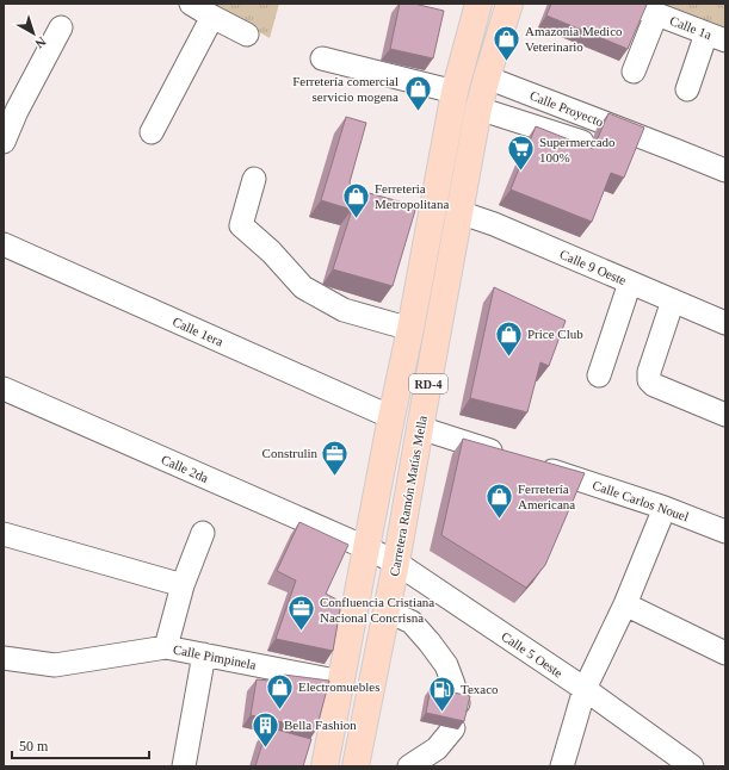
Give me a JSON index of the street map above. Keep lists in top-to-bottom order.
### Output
{
  "streets": {
    "main road": ["RD-4", "Carretera Ramón Matías Mella"],
    "street": [
      "Calle 1a",
      "Calle Proyecto",
      "Calle 9 Oeste",
      "Calle 1era",
      "Calle 2da",
      "Calle Carlos Nouel",
      "Calle 5 Oeste",
      "Calle Pimpinela"
    ]
  },
  "crossings": [
    ["Calle Proyecto", "Carretera Ramón Matías Mella"],
    ["Calle 9 Oeste", "Carretera Ramón Matías Mella"],
    ["Calle 1era", "RD-4"],
    ["RD-4", "Calle 2da"],
    ["RD-4", "Calle 5 Oeste"],
    ["RD-4", "Calle Pimpinela"],
    ["Calle 2da", "Calle 5 Oeste"],
    ["Carretera Ramón Matías Mella", "Calle 5 Oeste"]
  ],
  "places": {
    "shop": [
      "Amazonia Medico Veterinario",
      "Ferretería comercial servicio mogena",
      "Ferreteria Metropolitana",
      "Price Club",
      "Ferretería Americana",
      "Electromuebles"
    ],
    "supermarket": ["Supermercado 100%"],
    "office": ["Construlin", "Confluencia Cristiana Nacional Concrisna"],
    "fuel station": ["Texaco"],
    "building": ["Bella Fashion"]
  },
  "scale_bar": "50 m",
  "north": "bottom right"
}
